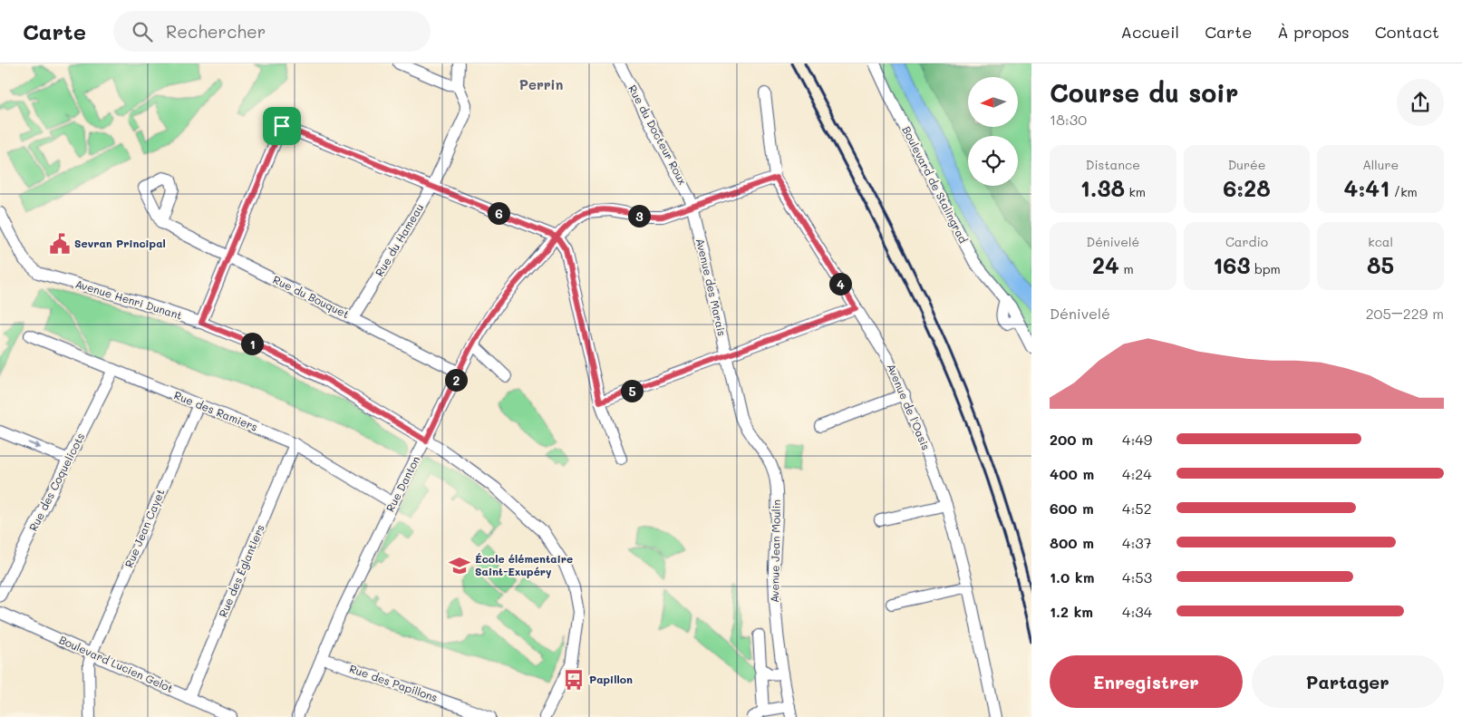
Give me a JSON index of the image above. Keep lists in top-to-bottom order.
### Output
{
  "streets": {
    "street": [
      "Rue du Docteur Roux",
      "Boulevard de Stalingrad",
      "Rue du Hameau",
      "Avenue des Marais",
      "Rue du Bouquet",
      "Avenue Henri Dunant",
      "Avenue de l'Oasis",
      "Rue des Ramiers",
      "Rue des Coquelicots",
      "Rue Danton",
      "Rue Jean Cayet",
      "Avenue Jean Moulin",
      "Rue des Églantiers",
      "Boulevard Lucien Gelot",
      "Rue des Papillons"
    ]
  },
  "crossings": [
    ["Rue du Docteur Roux", "Avenue des Marais"],
    ["Rue du Docteur Roux", "Rue Danton"],
    ["Rue du Hameau", "Rue du Bouquet"],
    ["Avenue des Marais", "Rue Danton"],
    ["Avenue des Marais", "Avenue Jean Moulin"],
    ["Rue du Bouquet", "Rue Danton"],
    ["Avenue Henri Dunant", "Rue Danton"],
    ["Avenue de l'Oasis", "Rue Danton"],
    ["Rue des Ramiers", "Rue des Coquelicots"],
    ["Rue des Ramiers", "Rue Danton"],
    ["Rue des Ramiers", "Rue Jean Cayet"],
    ["Rue des Ramiers", "Rue des Églantiers"],
    ["Rue Danton", "Rue des Papillons"],
    ["Rue Jean Cayet", "Boulevard Lucien Gelot"],
    ["Rue des Églantiers", "Boulevard Lucien Gelot"]
  ],
  "districts": ["Perrin"],
  "places": {
    "public building": ["Sevran Principal"],
    "school or university": ["École élémentaire Saint-Exupéry"],
    "bus stop": ["Papillon"]
  },
  "north": "left",
  "page": {
    "header": "Carte",
    "search": "Rechercher",
    "nav": [
      "Accueil",
      "Carte",
      "À propos",
      "Contact"
    ],
    "heading": ["Course du soir", "18:30"],
    "stats": [
      ["Distance", "1.38 km"],
      ["Durée", "6:28"],
      ["Allure", "4:41 /km"],
      ["Dénivelé", "24 m"],
      ["Cardio", "163 bpm"],
      ["kcal", "85"]
    ],
    "pins": [
      "6",
      "3",
      "4",
      "1",
      "2",
      "5"
    ],
    "chart": ["Dénivelé", "205–229 m"],
    "list": [
      {
        "name": "200 m",
        "note": "4:49"
      },
      {
        "name": "400 m",
        "note": "4:24"
      },
      {
        "name": "600 m",
        "note": "4:52"
      },
      {
        "name": "800 m",
        "note": "4:37"
      },
      {
        "name": "1.0 km",
        "note": "4:53"
      },
      {
        "name": "1.2 km",
        "note": "4:34"
      }
    ],
    "buttons": ["Enregistrer", "Partager"]
  }
}
